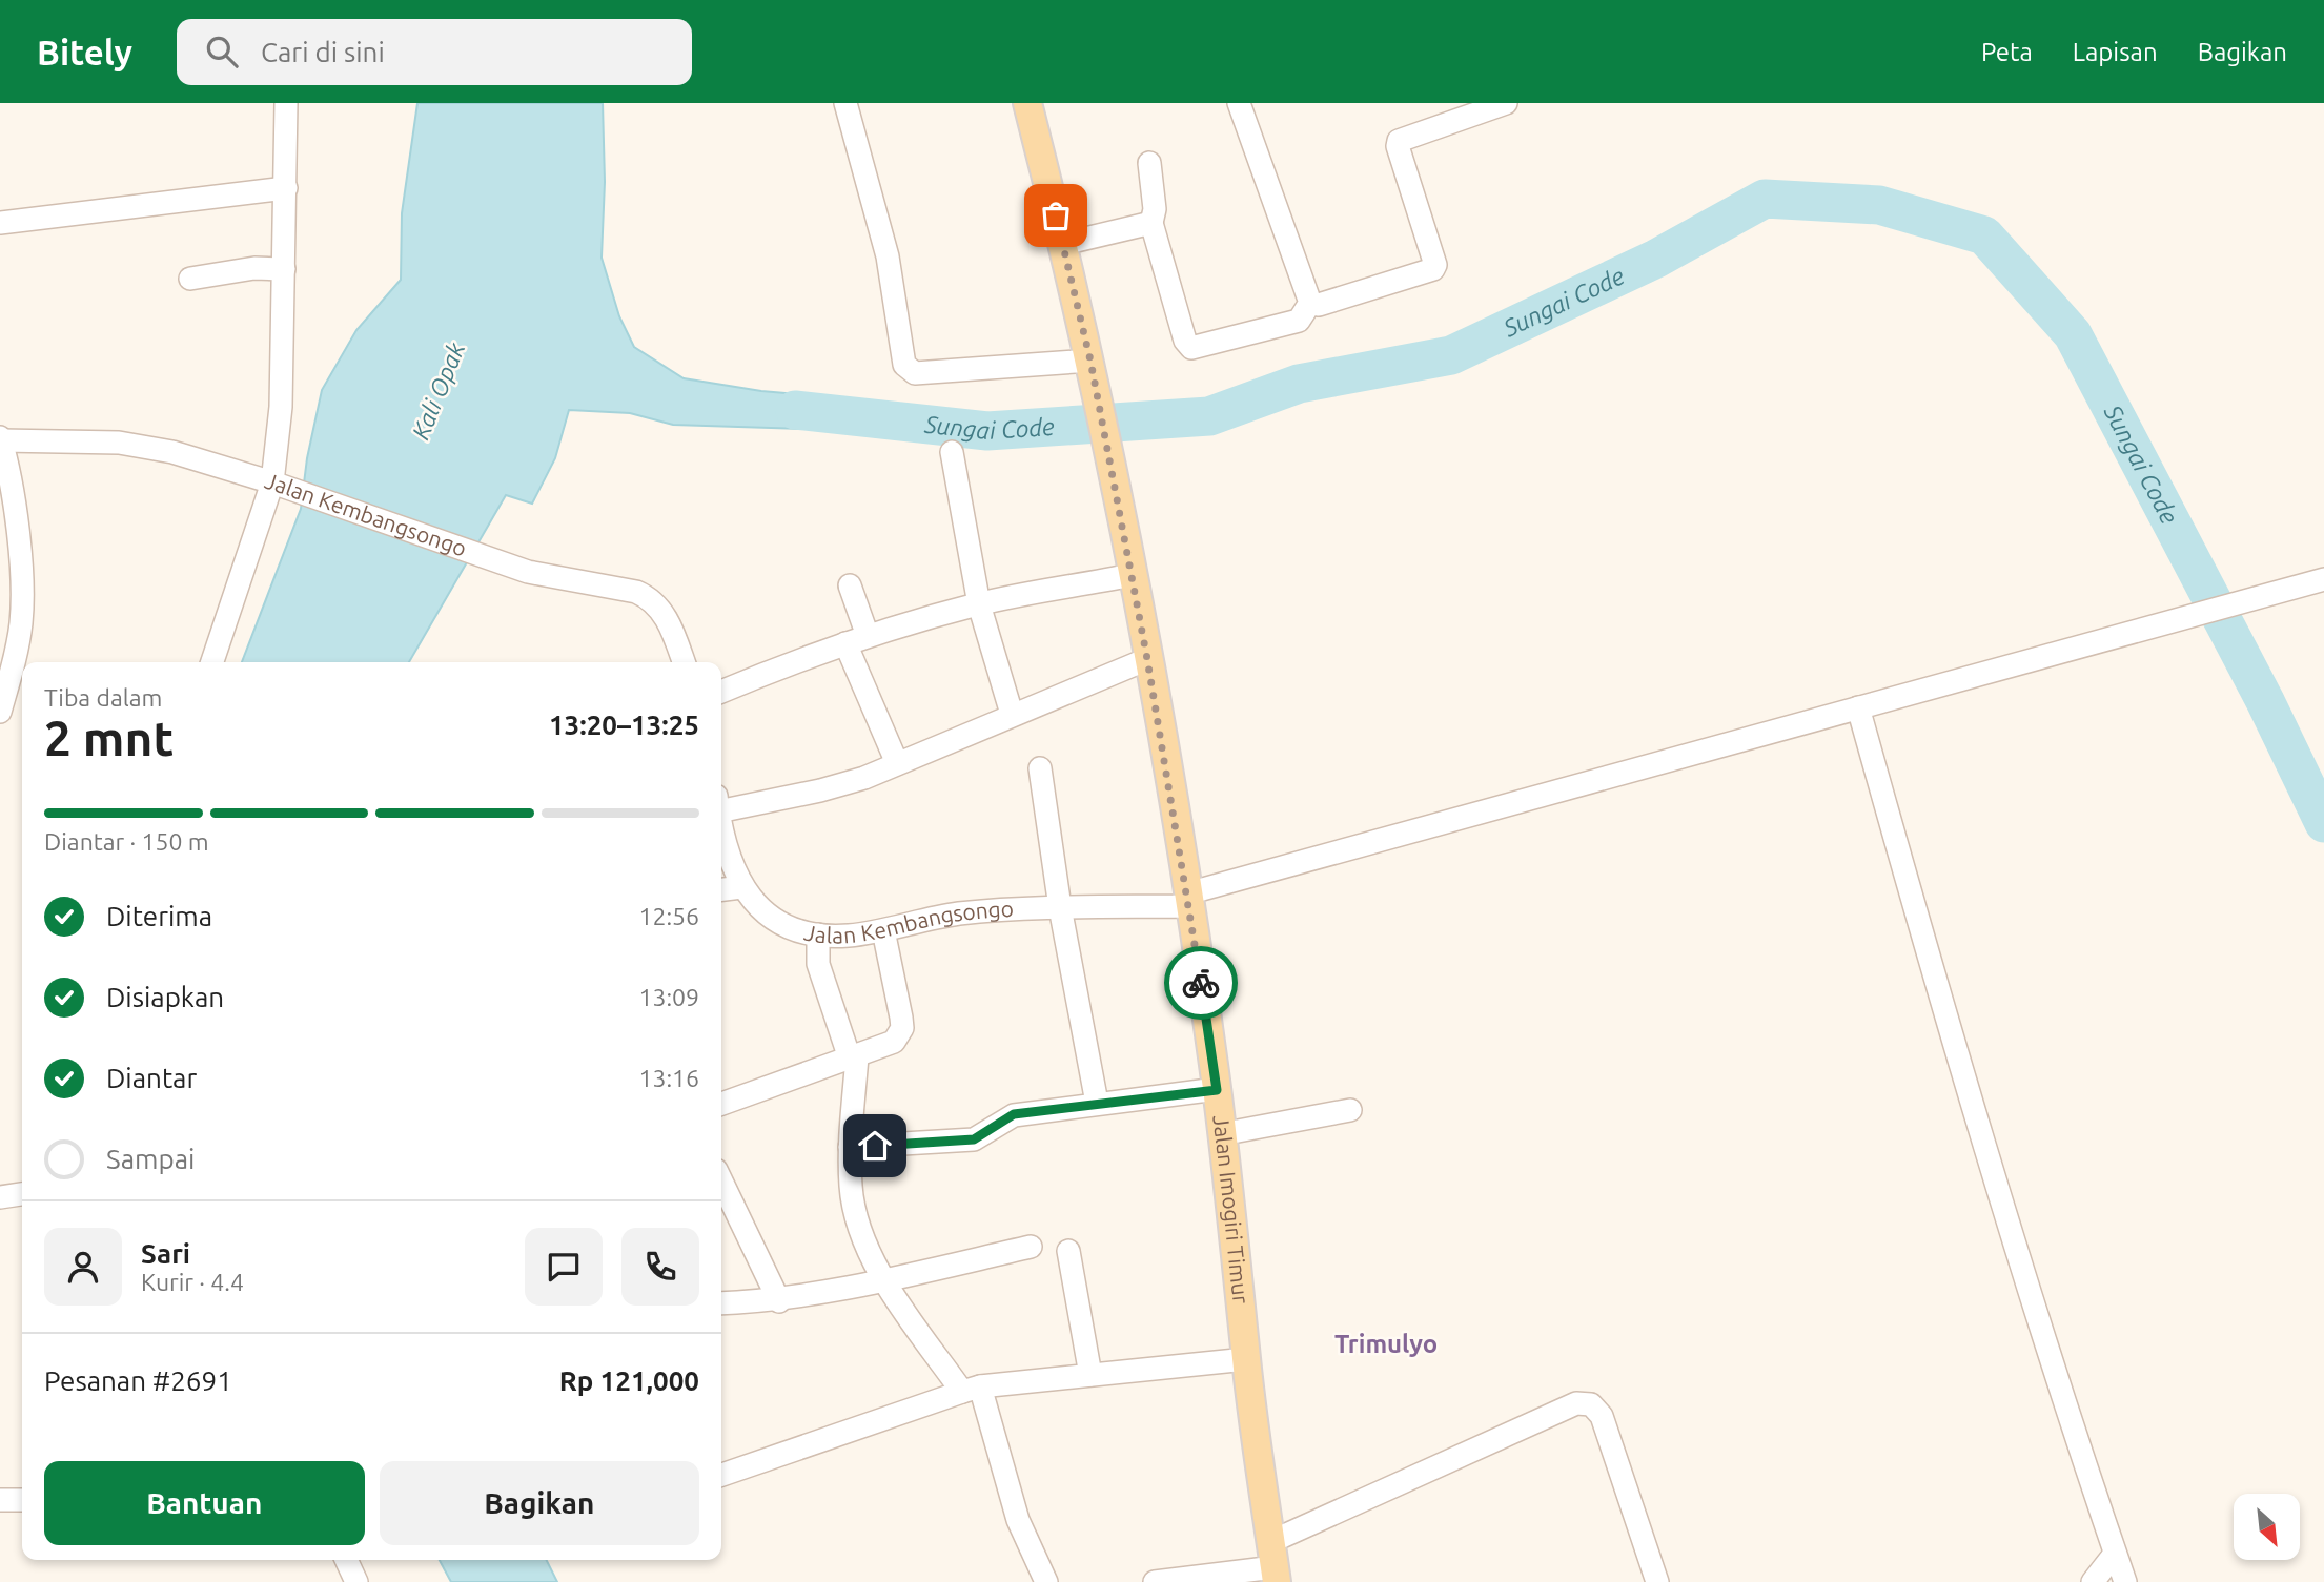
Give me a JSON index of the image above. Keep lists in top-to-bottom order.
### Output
{
  "streets": {
    "main road": ["Jalan Imogiri Timur"],
    "street": ["Jalan Kembangsongo"]
  },
  "crossings": [
    ["Jalan Kembangsongo", "Jalan Imogiri Timur"]
  ],
  "districts": ["Trimulyo"],
  "water": ["Sungai Code", "Kali Opak"],
  "north": "bottom right",
  "page": {
    "header": "Bitely",
    "search": "Cari di sini",
    "nav": ["Peta", "Lapisan", "Bagikan"],
    "heading": ["2 mnt", "Tiba dalam", "13:20–13:25"],
    "panel": [
      "Sari",
      "Kurir · 4.4",
      "Pesanan #2691",
      "Rp 121,000"
    ],
    "bar": "Diantar · 150 m",
    "list": [
      ["Diterima", "12:56"],
      ["Disiapkan", "13:09"],
      ["Diantar", "13:16"],
      "Sampai"
    ],
    "buttons": ["Bantuan", "Bagikan"]
  }
}
